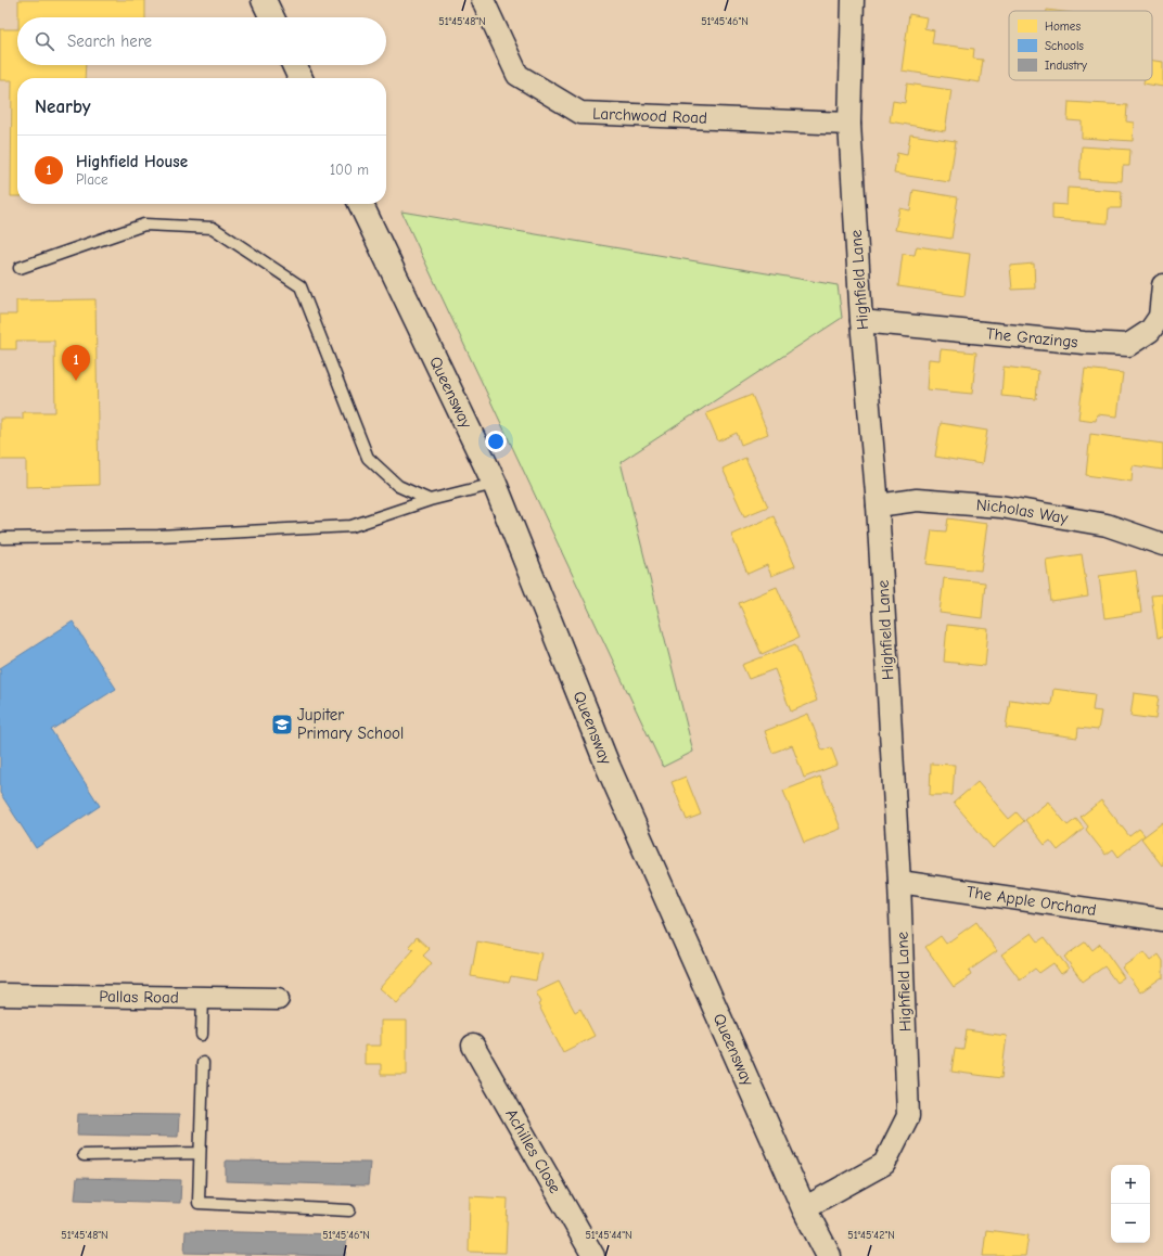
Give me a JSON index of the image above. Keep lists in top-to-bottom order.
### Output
{
  "streets": {
    "main road": ["Queensway"],
    "street": [
      "Larchwood Road",
      "Highfield Lane",
      "The Grazings",
      "Nicholas Way",
      "The Apple Orchard",
      "Pallas Road",
      "Achilles Close"
    ]
  },
  "crossings": [
    ["Larchwood Road", "Highfield Lane"],
    ["Highfield Lane", "The Grazings"],
    ["Highfield Lane", "Queensway"],
    ["Highfield Lane", "Nicholas Way"],
    ["Highfield Lane", "The Apple Orchard"]
  ],
  "places": {
    "school or university": ["Jupiter Primary School"]
  },
  "legend": ["Homes", "Schools", "Industry"],
  "page": {
    "search": "Search here",
    "heading": "Nearby",
    "list": [
      {
        "mark": "1",
        "name": "Highfield House",
        "note": "Place",
        "value": "100 m"
      }
    ],
    "pins": "1",
    "map_buttons": ["+", "−"]
  },
  "coordinates": [
    "51°45'48\"N",
    "51°45'46\"N",
    "51°45'44\"N",
    "51°45'42\"N"
  ]
}
